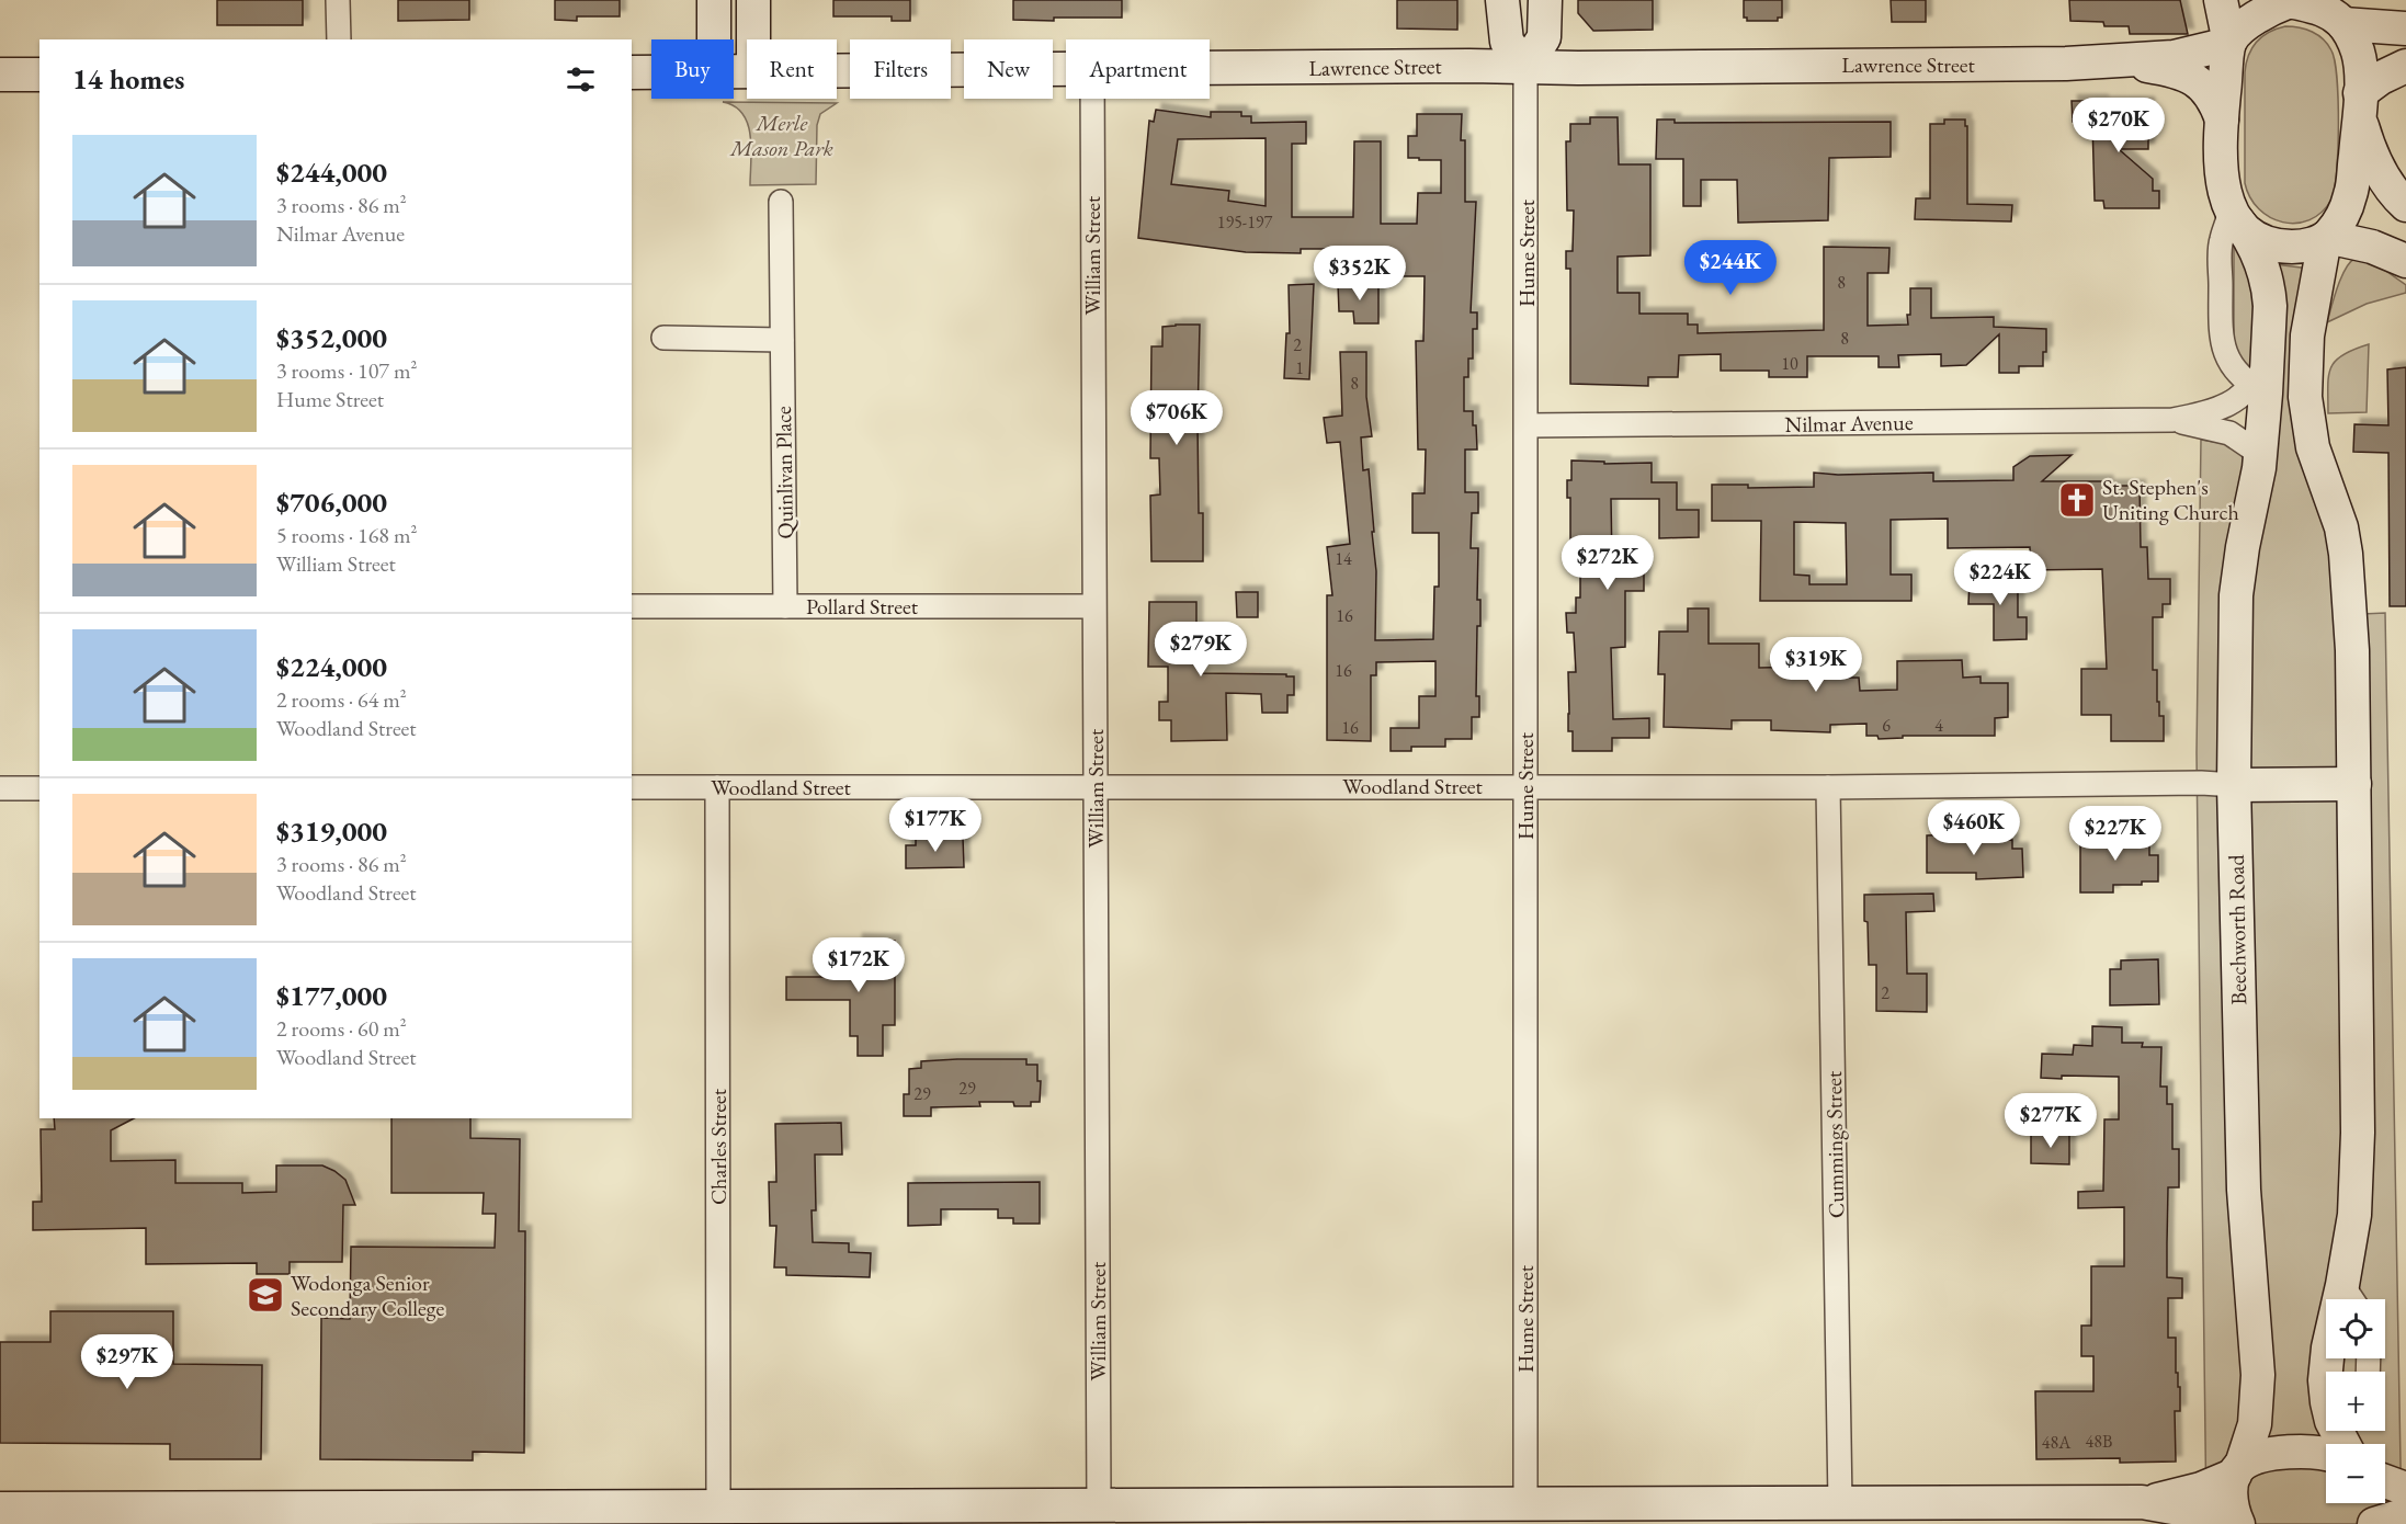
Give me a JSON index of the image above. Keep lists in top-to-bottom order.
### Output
{
  "streets": {
    "main road": ["Lawrence Street", "Beechworth Road"],
    "street": [
      "Hume Street",
      "William Street",
      "Nilmar Avenue",
      "Quinlivan Place",
      "Pollard Street",
      "Woodland Street",
      "Cummings Street",
      "Charles Street"
    ]
  },
  "crossings": [
    ["Lawrence Street", "Hume Street"],
    ["Lawrence Street", "Beechworth Road"],
    ["Hume Street", "Nilmar Avenue"],
    ["Hume Street", "Woodland Street"],
    ["William Street", "Pollard Street"],
    ["William Street", "Woodland Street"],
    ["Nilmar Avenue", "Beechworth Road"],
    ["Quinlivan Place", "Pollard Street"],
    ["Woodland Street", "Beechworth Road"],
    ["Woodland Street", "Cummings Street"],
    ["Woodland Street", "Charles Street"]
  ],
  "parks": ["Merle Mason Park"],
  "places": {
    "church": ["St. Stephen's Uniting Church"],
    "school or university": ["Wodonga Senior Secondary College"]
  },
  "house_numbers": [
    "195-197",
    "8",
    "8",
    "2",
    "10",
    "1",
    "8",
    "14",
    "16",
    "16",
    "6",
    "4",
    "16",
    "2",
    "29",
    "29",
    "48B",
    "48A"
  ],
  "page": {
    "chip": [
      "Buy",
      "Rent",
      "Filters",
      "New",
      "Apartment"
    ],
    "heading": "14 homes",
    "price": [
      "$270K",
      "$244K",
      "$352K",
      "$706K",
      "$272K",
      "$224K",
      "$279K",
      "$319K",
      "$177K",
      "$460K",
      "$227K",
      "$172K",
      "$277K",
      "$297K"
    ],
    "list": [
      {
        "name": "$244,000",
        "note": "3 rooms · 86 m² · Nilmar Avenue"
      },
      {
        "name": "$352,000",
        "note": "3 rooms · 107 m² · Hume Street"
      },
      {
        "name": "$706,000",
        "note": "5 rooms · 168 m² · William Street"
      },
      {
        "name": "$224,000",
        "note": "2 rooms · 64 m² · Woodland Street"
      },
      {
        "name": "$319,000",
        "note": "3 rooms · 86 m² · Woodland Street"
      },
      {
        "name": "$177,000",
        "note": "2 rooms · 60 m² · Woodland Street"
      }
    ],
    "map_buttons": ["+", "−"]
  }
}
